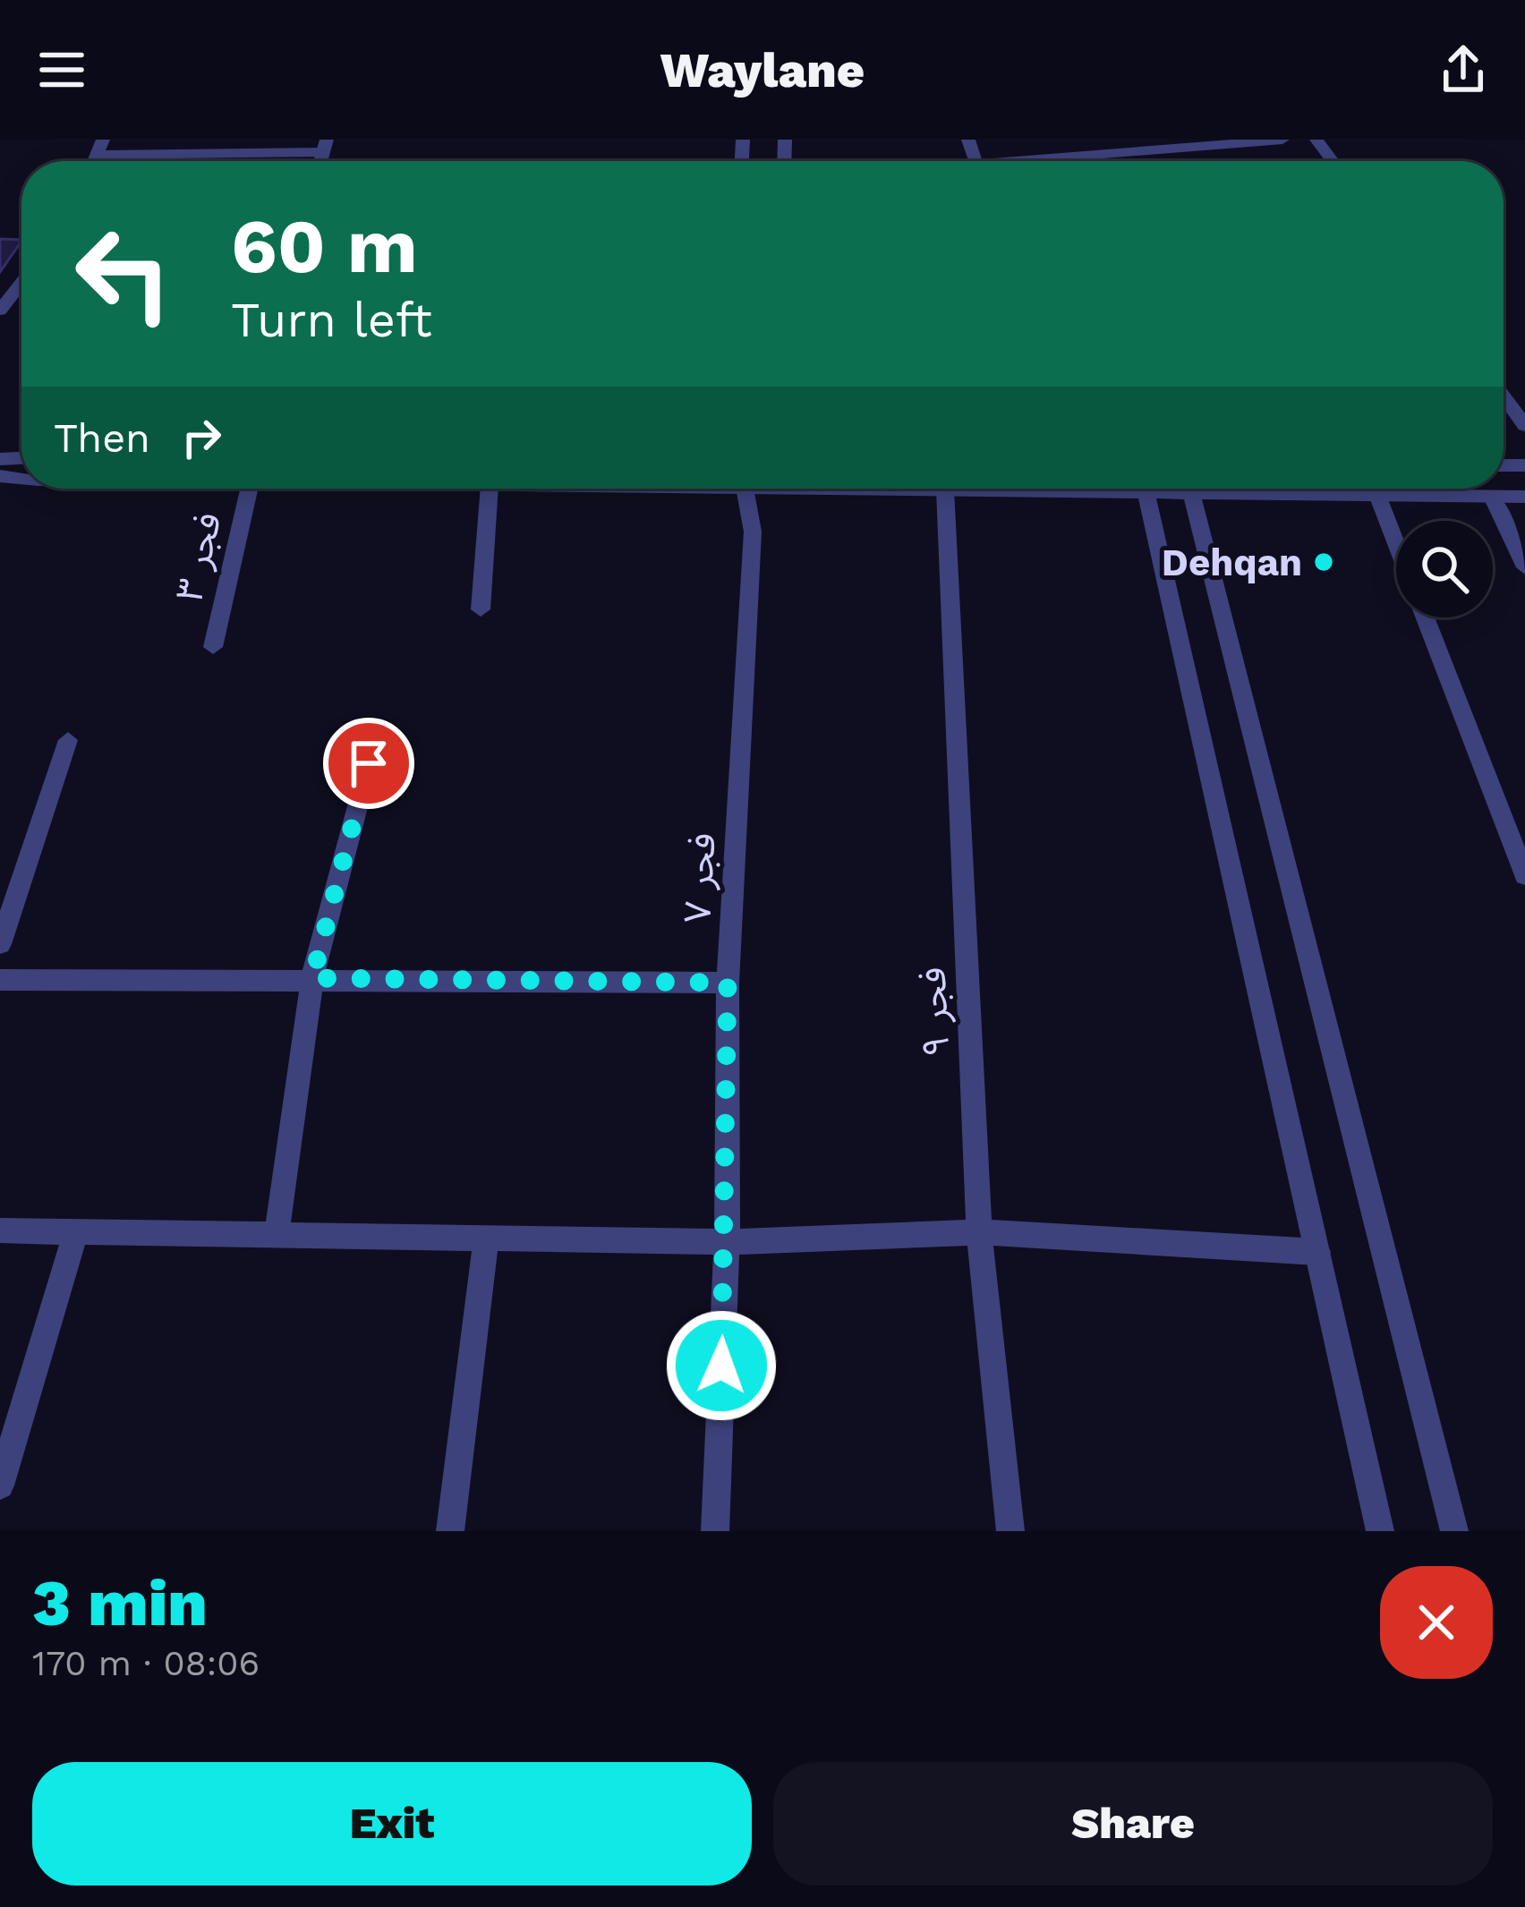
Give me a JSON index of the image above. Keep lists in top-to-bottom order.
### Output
{
  "streets": {
    "street": ["فجر ۳", "فجر ۷", "فجر ۹"]
  },
  "places": ["Dehqan"],
  "page": {
    "header": "Waylane",
    "turn": ["60 m", "Turn left"],
    "then": "Then",
    "heading": ["3 min", "170 m · 08:06"],
    "buttons": ["Exit", "Share"]
  }
}
